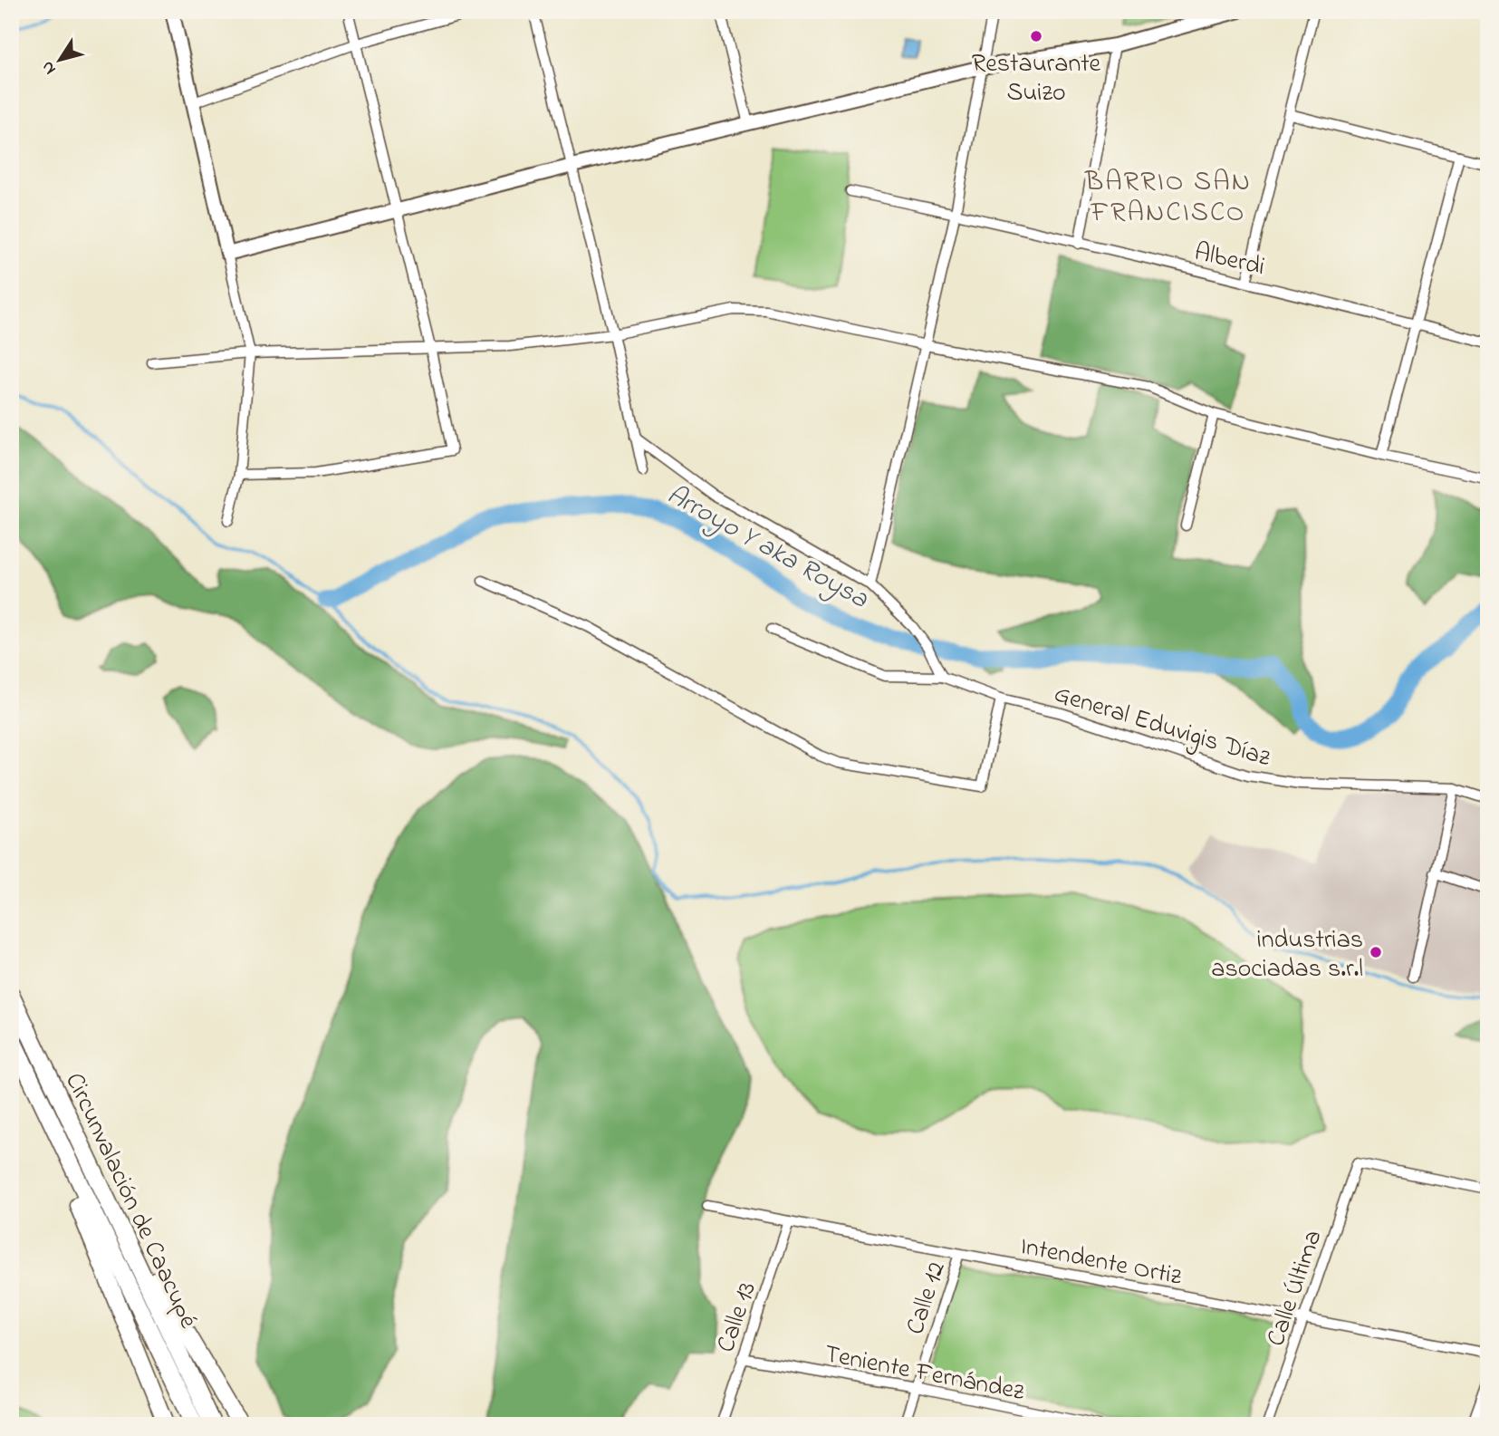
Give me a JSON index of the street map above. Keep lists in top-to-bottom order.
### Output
{
  "streets": {
    "highway": ["Circunvalación de Caacupé"],
    "street": [
      "Alberdi",
      "General Eduvigis Díaz",
      "Intendente Ortiz",
      "Calle Última",
      "Calle 12",
      "Calle 13",
      "Teniente Fernández"
    ]
  },
  "crossings": [
    ["Intendente Ortiz", "Calle Última"],
    ["Intendente Ortiz", "Calle 12"],
    ["Intendente Ortiz", "Calle 13"],
    ["Calle 12", "Teniente Fernández"],
    ["Calle 13", "Teniente Fernández"]
  ],
  "districts": ["BARRIO SAN FRANCISCO"],
  "water": ["Arroyo Y aka Roysa"],
  "places": ["Restaurante Suizo", "industrias asociadas s.r.l"],
  "north": "bottom left"
}
